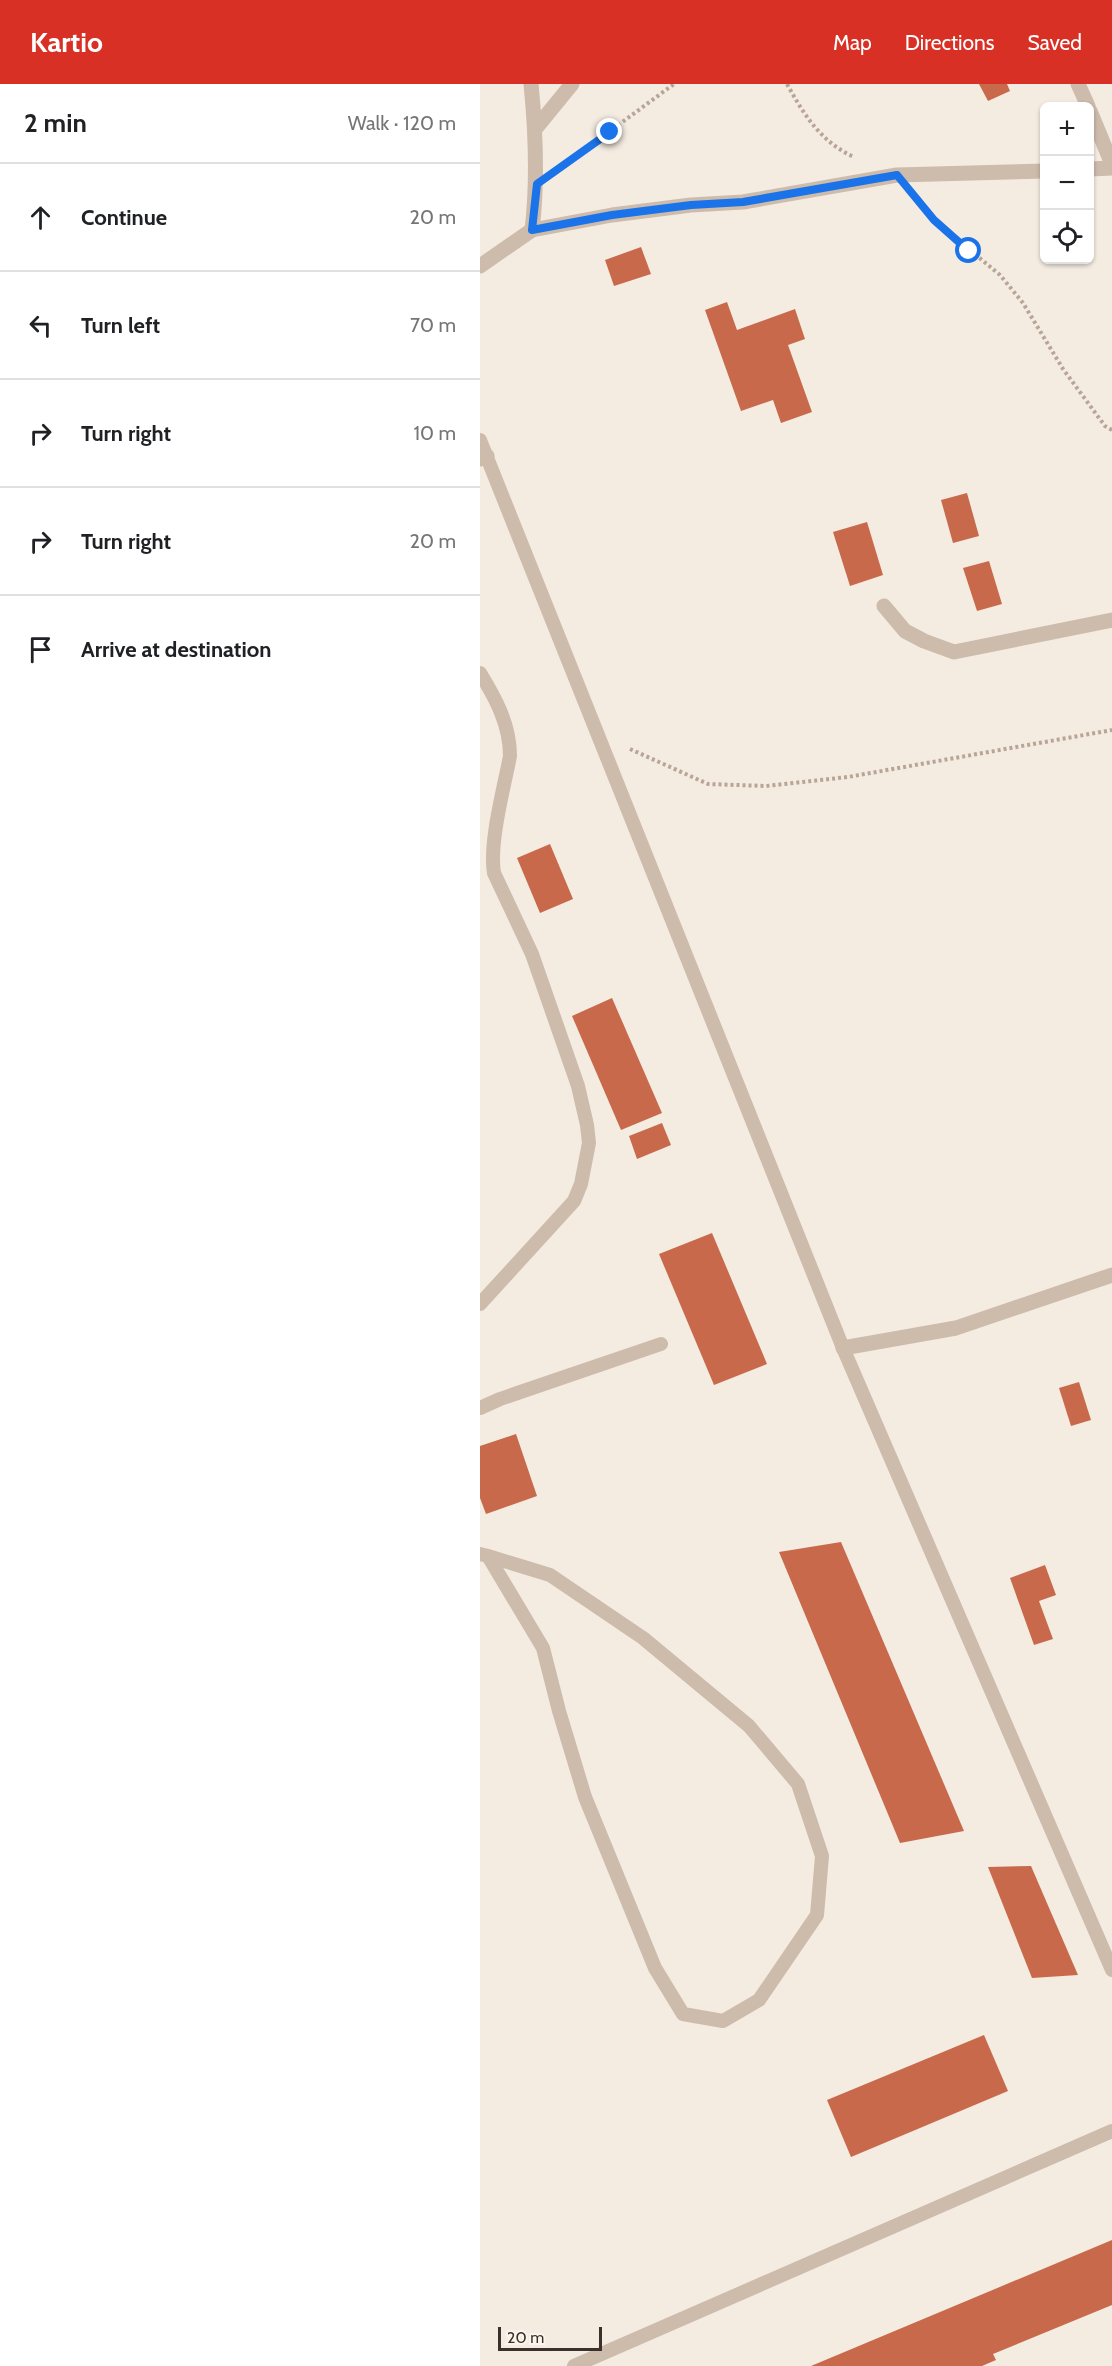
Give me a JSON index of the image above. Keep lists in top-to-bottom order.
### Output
{
  "scale_bar": "20 m",
  "page": {
    "header": "Kartio",
    "nav": ["Map", "Directions", "Saved"],
    "heading": ["2 min", "Walk · 120 m"],
    "map_buttons": ["+", "−"],
    "list": [
      ["Continue", "20 m"],
      ["Turn left", "70 m"],
      ["Turn right", "10 m"],
      ["Turn right", "20 m"],
      "Arrive at destination"
    ],
    "scale": "20 m"
  }
}
